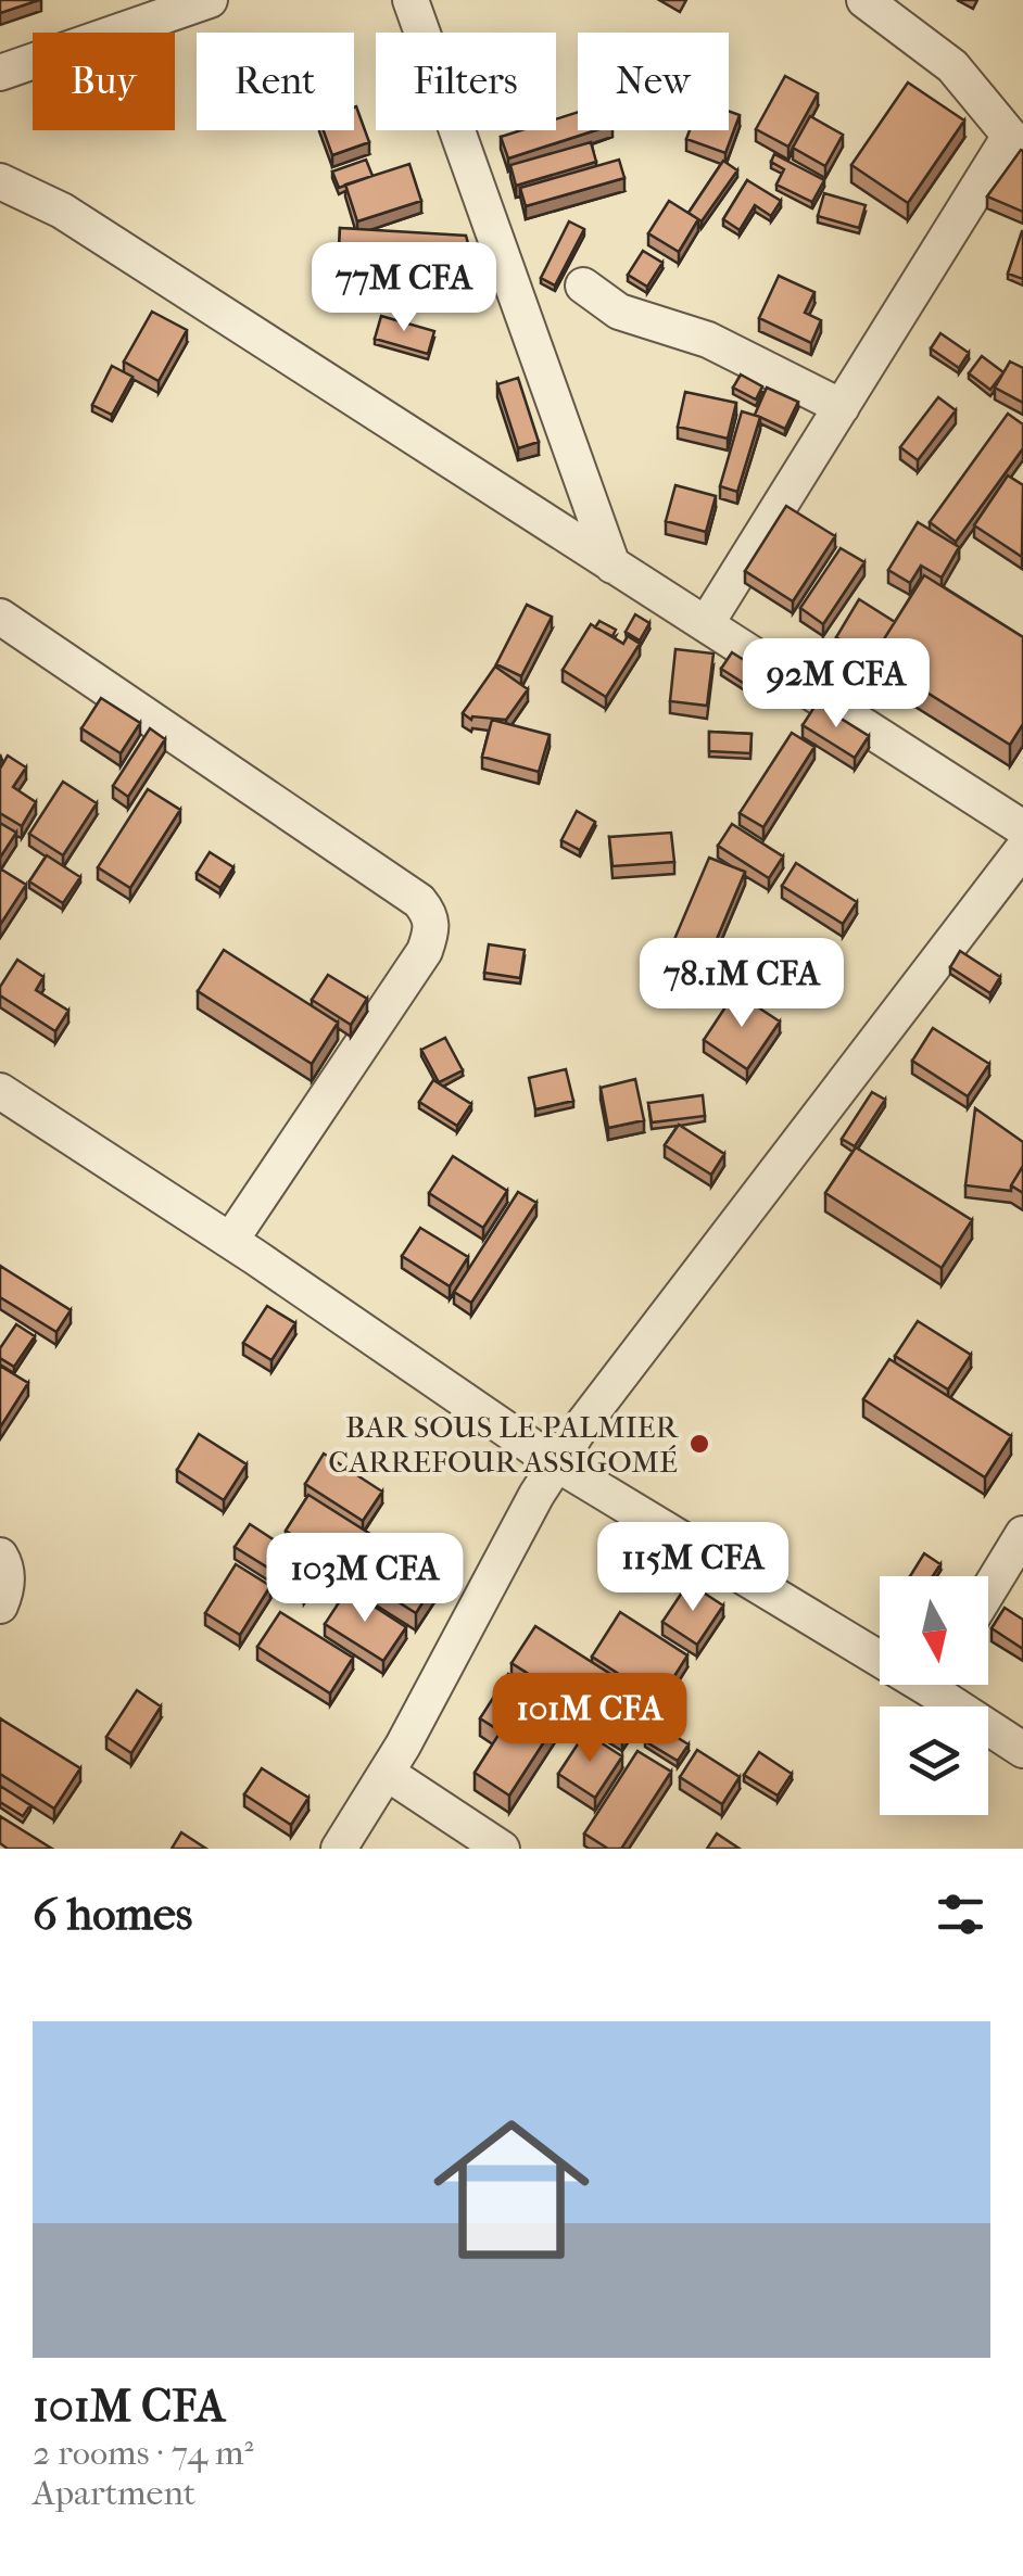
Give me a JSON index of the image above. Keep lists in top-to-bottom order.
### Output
{
  "places": ["BAR SOUS LE PALMIER CARREFOUR ASSIGOMÉ"],
  "north": "bottom",
  "page": {
    "chip": [
      "Buy",
      "Rent",
      "Filters",
      "New"
    ],
    "price": [
      "77M CFA",
      "92M CFA",
      "78.1M CFA",
      "115M CFA",
      "103M CFA",
      "101M CFA"
    ],
    "heading": "6 homes",
    "list": [
      {
        "name": "101M CFA",
        "note": "2 rooms · 74 m² · Apartment"
      }
    ]
  }
}
